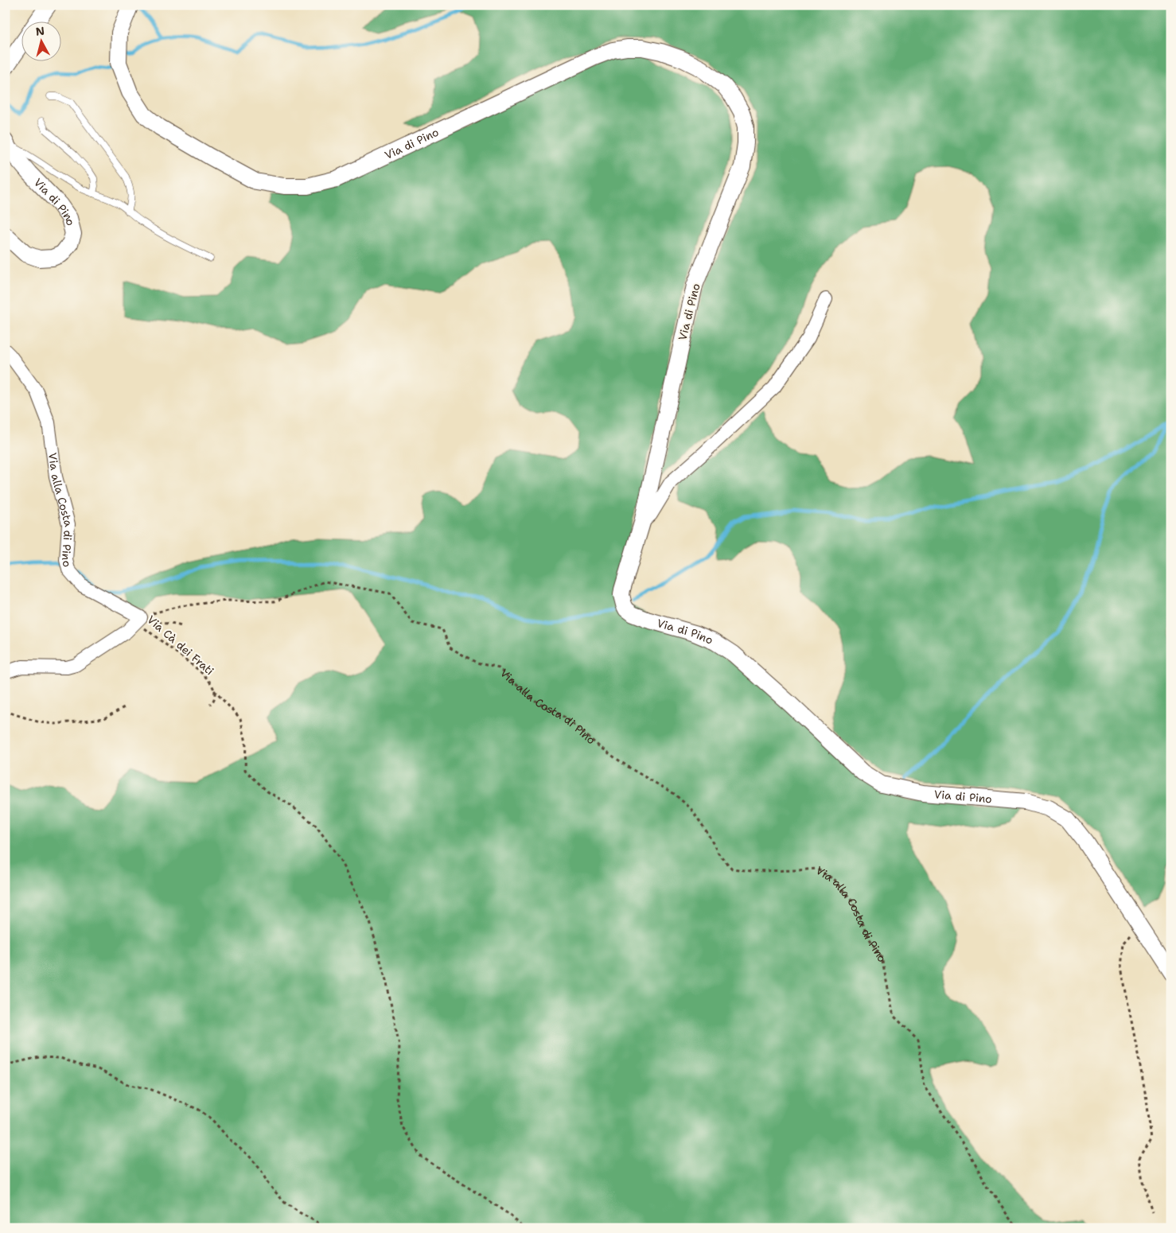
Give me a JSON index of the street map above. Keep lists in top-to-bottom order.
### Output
{
  "streets": {
    "street": ["Via di Pino", "Via alla Costa di Pino"],
    "path": ["Via Cà dei Frati"]
  },
  "crossings": [
    ["Via alla Costa di Pino", "Via Cà dei Frati"]
  ],
  "north": "top"
}
